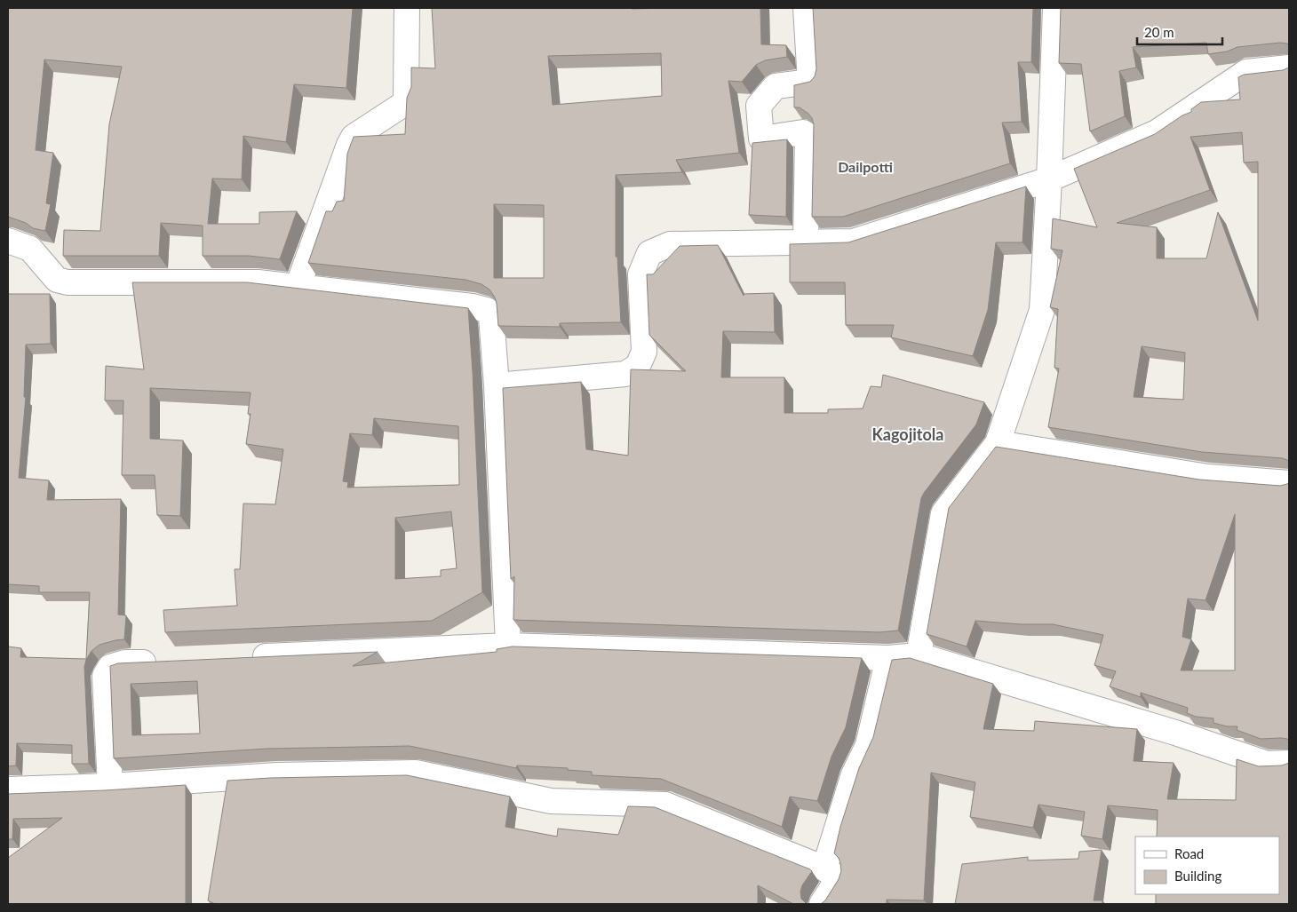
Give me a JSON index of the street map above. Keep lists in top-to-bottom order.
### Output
{
  "districts": ["Dailpotti", "Kagojitola"],
  "legend": ["Road", "Building"],
  "scale_bar": "20 m"
}
